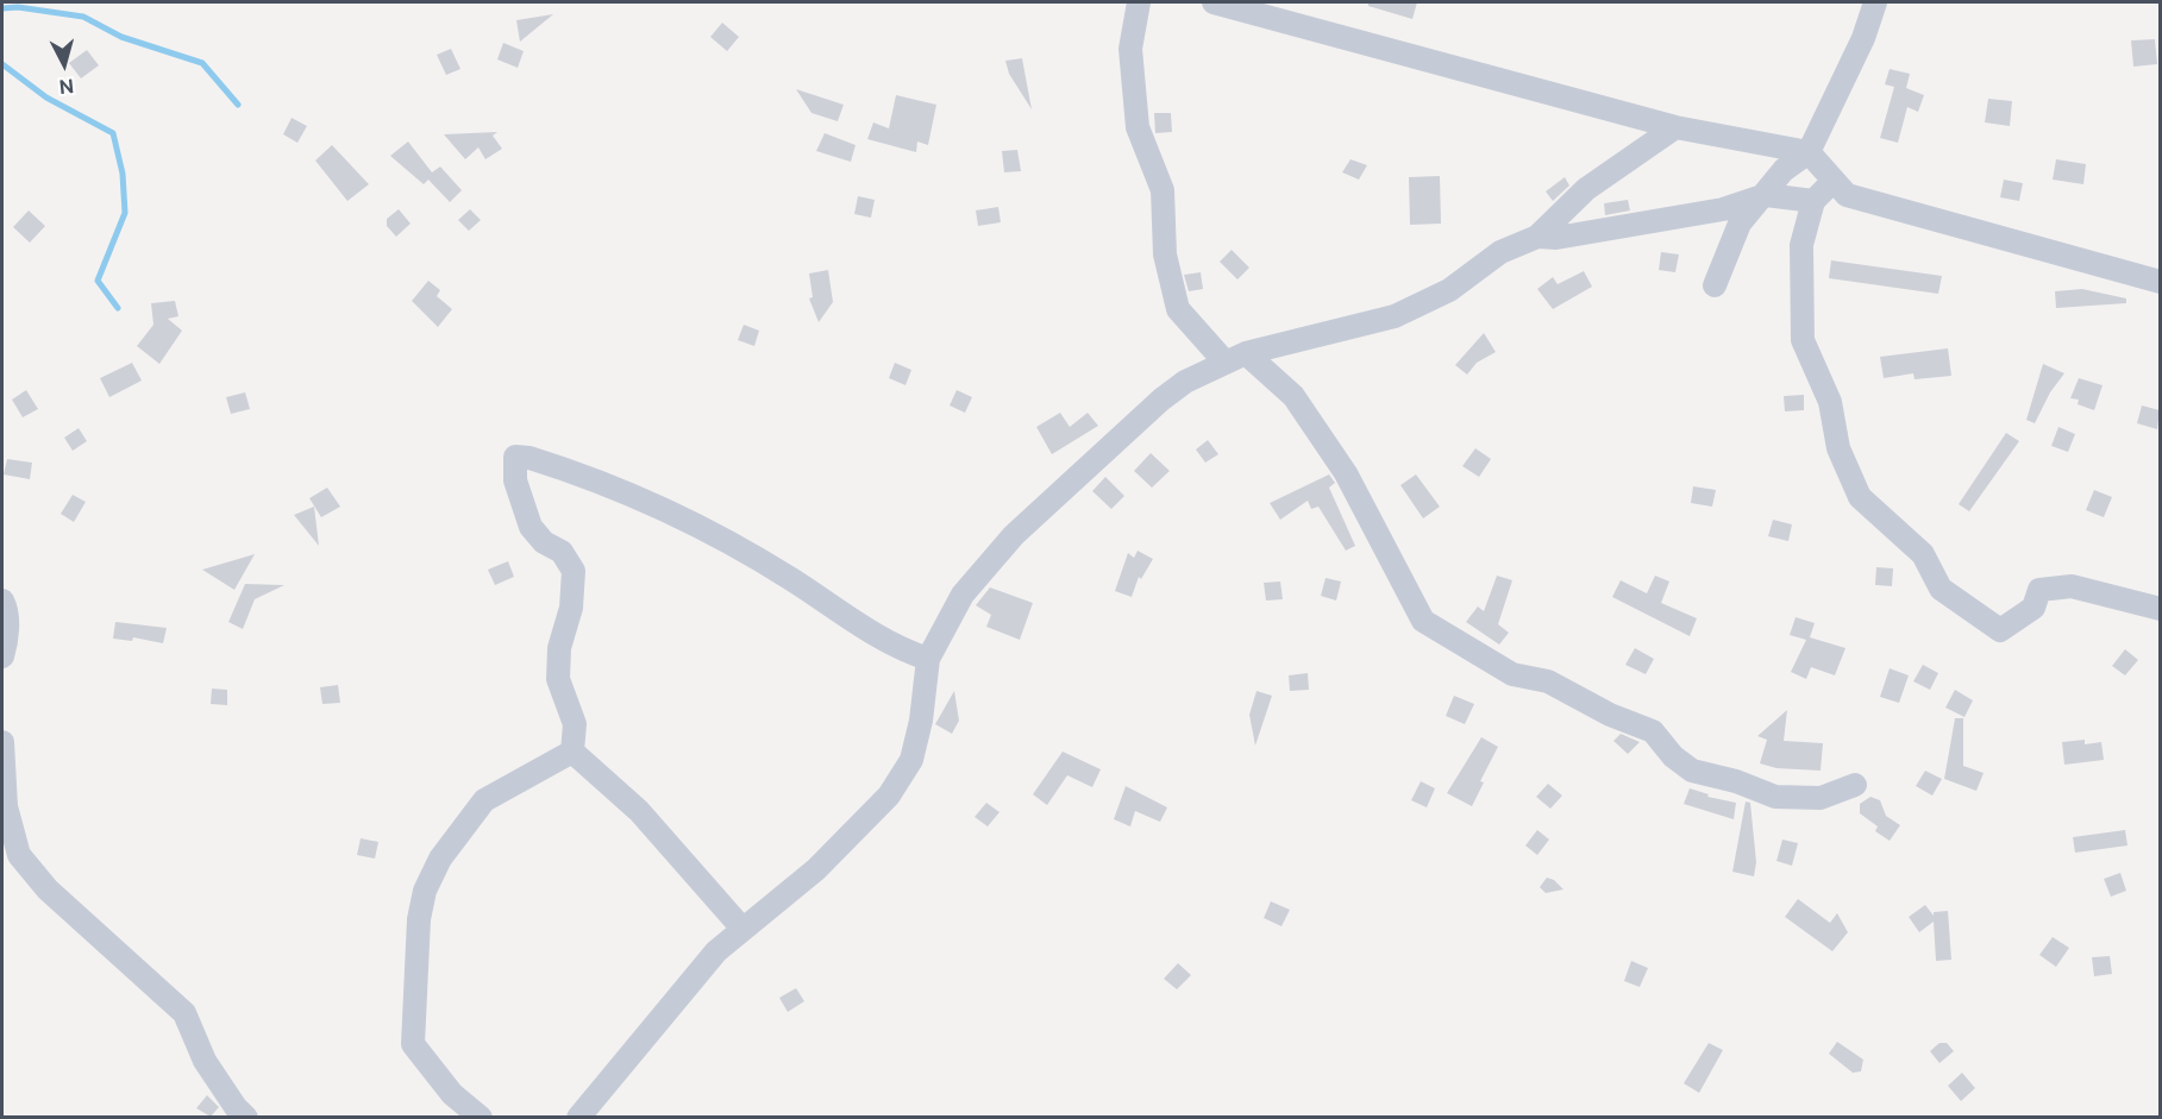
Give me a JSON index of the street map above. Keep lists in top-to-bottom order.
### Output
{
  "north": "bottom"
}
